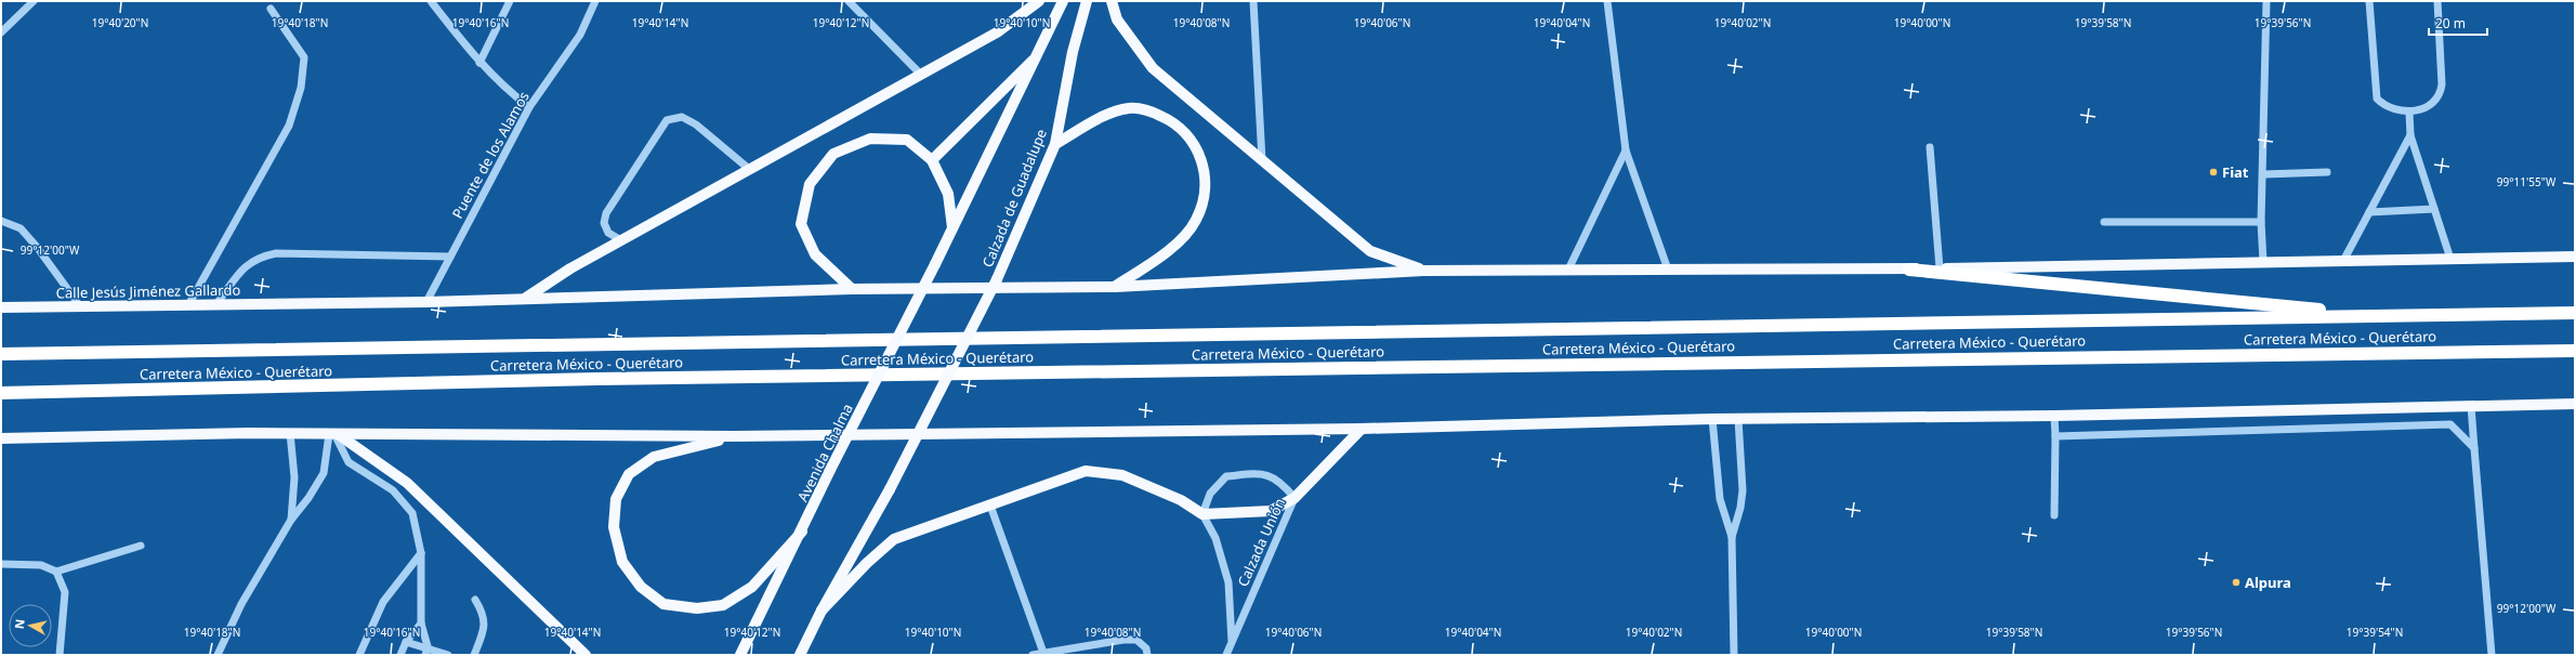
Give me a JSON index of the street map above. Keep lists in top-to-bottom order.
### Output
{
  "streets": {
    "highway": ["Carretera México - Querétaro"],
    "main road": ["Calzada de Guadalupe", "Calle Jesús Jiménez Gallardo", "Avenida Chalma"],
    "street": ["Puente de los Alamos", "Calzada Unión"]
  },
  "crossings": [
    ["Puente de los Alamos", "Calle Jesús Jiménez Gallardo"]
  ],
  "places": ["Fiat", "Alpura"],
  "scale_bar": "20 m",
  "north": "left",
  "coordinates": [
    "19°40'20\"N",
    "19°40'18\"N",
    "19°40'16\"N",
    "19°40'14\"N",
    "19°40'12\"N",
    "19°40'10\"N",
    "19°40'08\"N",
    "19°40'06\"N",
    "19°40'04\"N",
    "19°40'02\"N",
    "19°40'00\"N",
    "19°39'58\"N",
    "19°39'56\"N",
    "99°11'55\"W",
    "99°12'00\"W",
    "19°39'54\"N"
  ]
}
